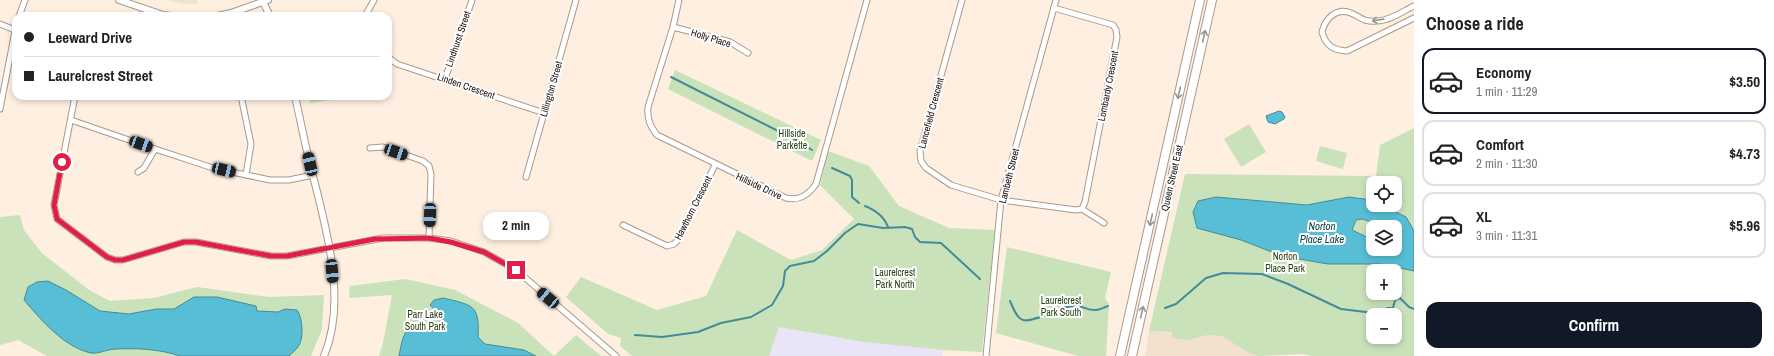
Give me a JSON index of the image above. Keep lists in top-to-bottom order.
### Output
{
  "streets": {
    "main road": ["Queen Street East"],
    "street": [
      "Holly Place",
      "Lindhurst Street",
      "Linden Crescent",
      "Lombardy Crescent",
      "Lillington Street",
      "Lancefield Crescent",
      "Lambeth Street",
      "Hillside Drive",
      "Hawthorn Crescent"
    ]
  },
  "crossings": [
    ["Holly Place", "Hillside Drive"],
    ["Lindhurst Street", "Linden Crescent"],
    ["Linden Crescent", "Lillington Street"],
    ["Lombardy Crescent", "Lambeth Street"],
    ["Lancefield Crescent", "Lambeth Street"],
    ["Hillside Drive", "Hawthorn Crescent"]
  ],
  "water": ["Norton Place Lake"],
  "parks": [
    "Hillside Parkette",
    "Norton Place Park",
    "Laurelcrest Park North",
    "Laurelcrest Park South",
    "Parr Lake South Park"
  ],
  "page": {
    "heading": "Choose a ride",
    "banner": ["Leeward Drive", "Laurelcrest Street"],
    "list": [
      {
        "name": "Economy",
        "note": "1 min · 11:29",
        "value": "$3.50"
      },
      {
        "name": "Comfort",
        "note": "2 min · 11:30",
        "value": "$4.73"
      },
      {
        "name": "XL",
        "note": "3 min · 11:31",
        "value": "$5.96"
      }
    ],
    "map_buttons": ["+", "−"],
    "bubble": "2 min",
    "buttons": "Confirm"
  }
}
